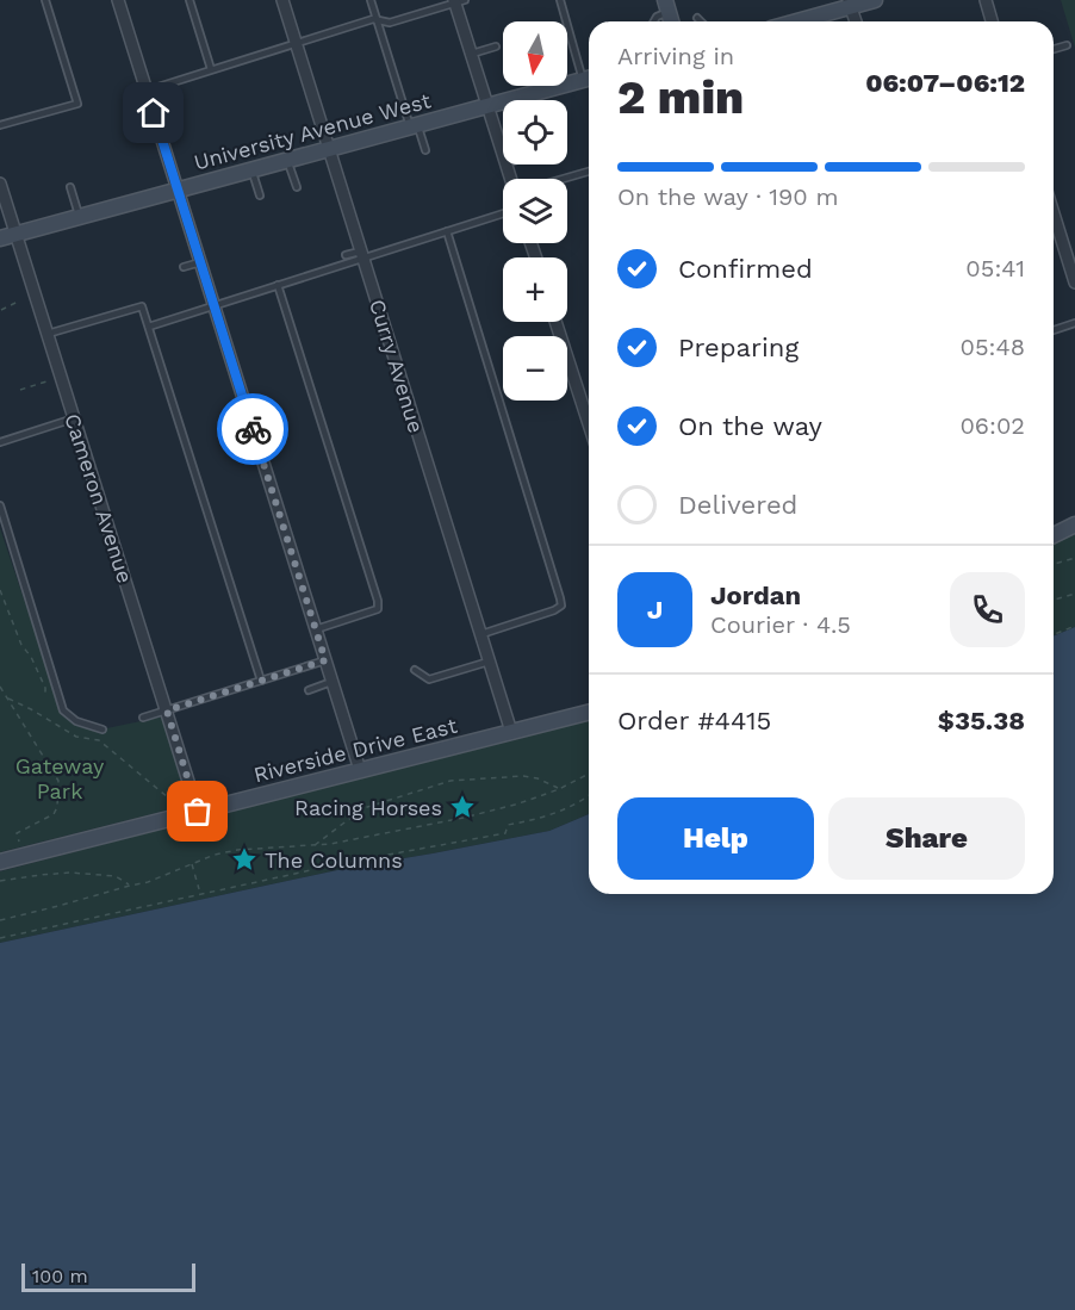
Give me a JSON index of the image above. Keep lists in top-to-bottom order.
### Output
{
  "streets": {
    "main road": ["University Avenue West", "Riverside Drive East"],
    "street": ["Curry Avenue", "Cameron Avenue"]
  },
  "crossings": [
    ["University Avenue West", "Curry Avenue"],
    ["University Avenue West", "Cameron Avenue"],
    ["Curry Avenue", "Riverside Drive East"],
    ["Cameron Avenue", "Riverside Drive East"]
  ],
  "parks": ["Gateway Park"],
  "places": {
    "place": ["Racing Horses", "The Columns"]
  },
  "scale_bar": "100 m",
  "north": "bottom",
  "page": {
    "map_buttons": ["+", "−"],
    "heading": ["2 min", "Arriving in", "06:07–06:12"],
    "panel": [
      "Jordan",
      "Courier · 4.5",
      "Order #4415",
      "$35.38"
    ],
    "bar": "On the way · 190 m",
    "list": [
      ["Confirmed", "05:41"],
      ["Preparing", "05:48"],
      ["On the way", "06:02"],
      "Delivered"
    ],
    "round": "J",
    "buttons": ["Help", "Share"],
    "scale": "100 m"
  }
}
